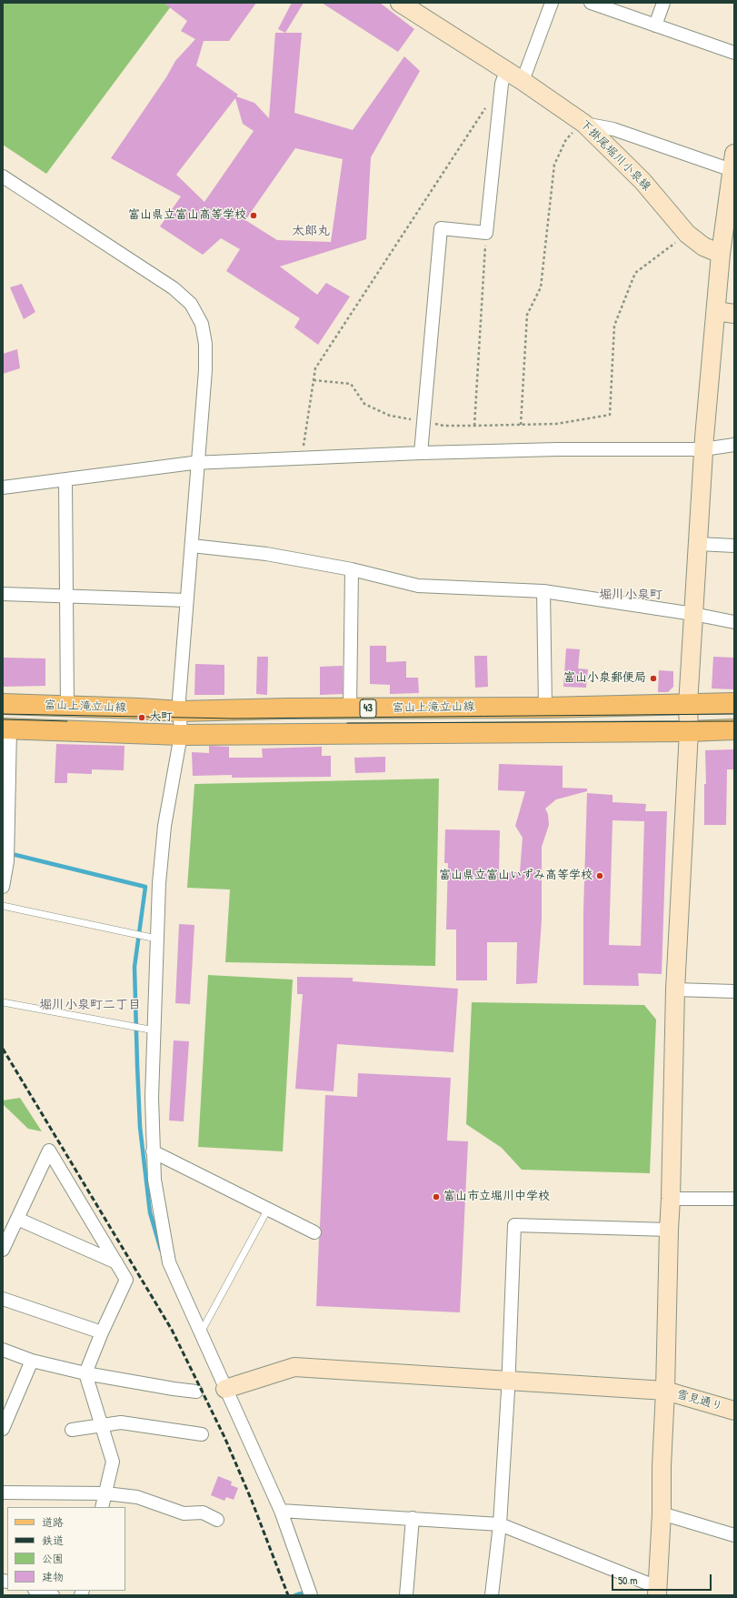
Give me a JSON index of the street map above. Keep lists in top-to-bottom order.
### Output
{
  "streets": {
    "main road": ["富山上滝立山線", "43"],
    "street": ["下掛尾堀川小泉線", "雪見通り"]
  },
  "districts": ["太郎丸", "堀川小泉町", "堀川小泉町二丁目"],
  "places": [
    "富山県立富山高等学校",
    "富山小泉郵便局",
    "大町",
    "富山県立富山いずみ高等学校",
    "富山市立堀川中学校"
  ],
  "legend": [
    "道路",
    "鉄道",
    "公園",
    "建物"
  ],
  "scale_bar": "50 m"
}
